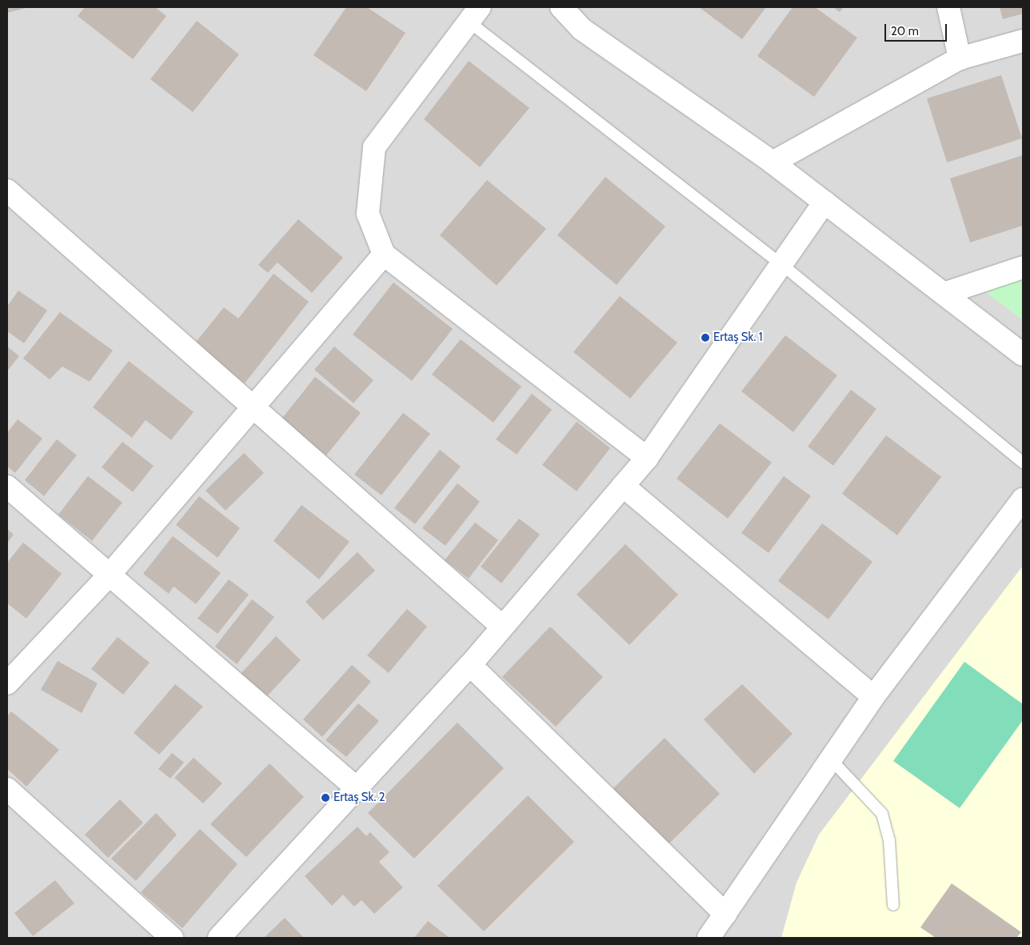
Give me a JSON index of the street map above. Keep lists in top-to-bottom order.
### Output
{
  "places": ["Ertaş Sk. 1", "Ertaş Sk. 2"],
  "scale_bar": "20 m"
}
